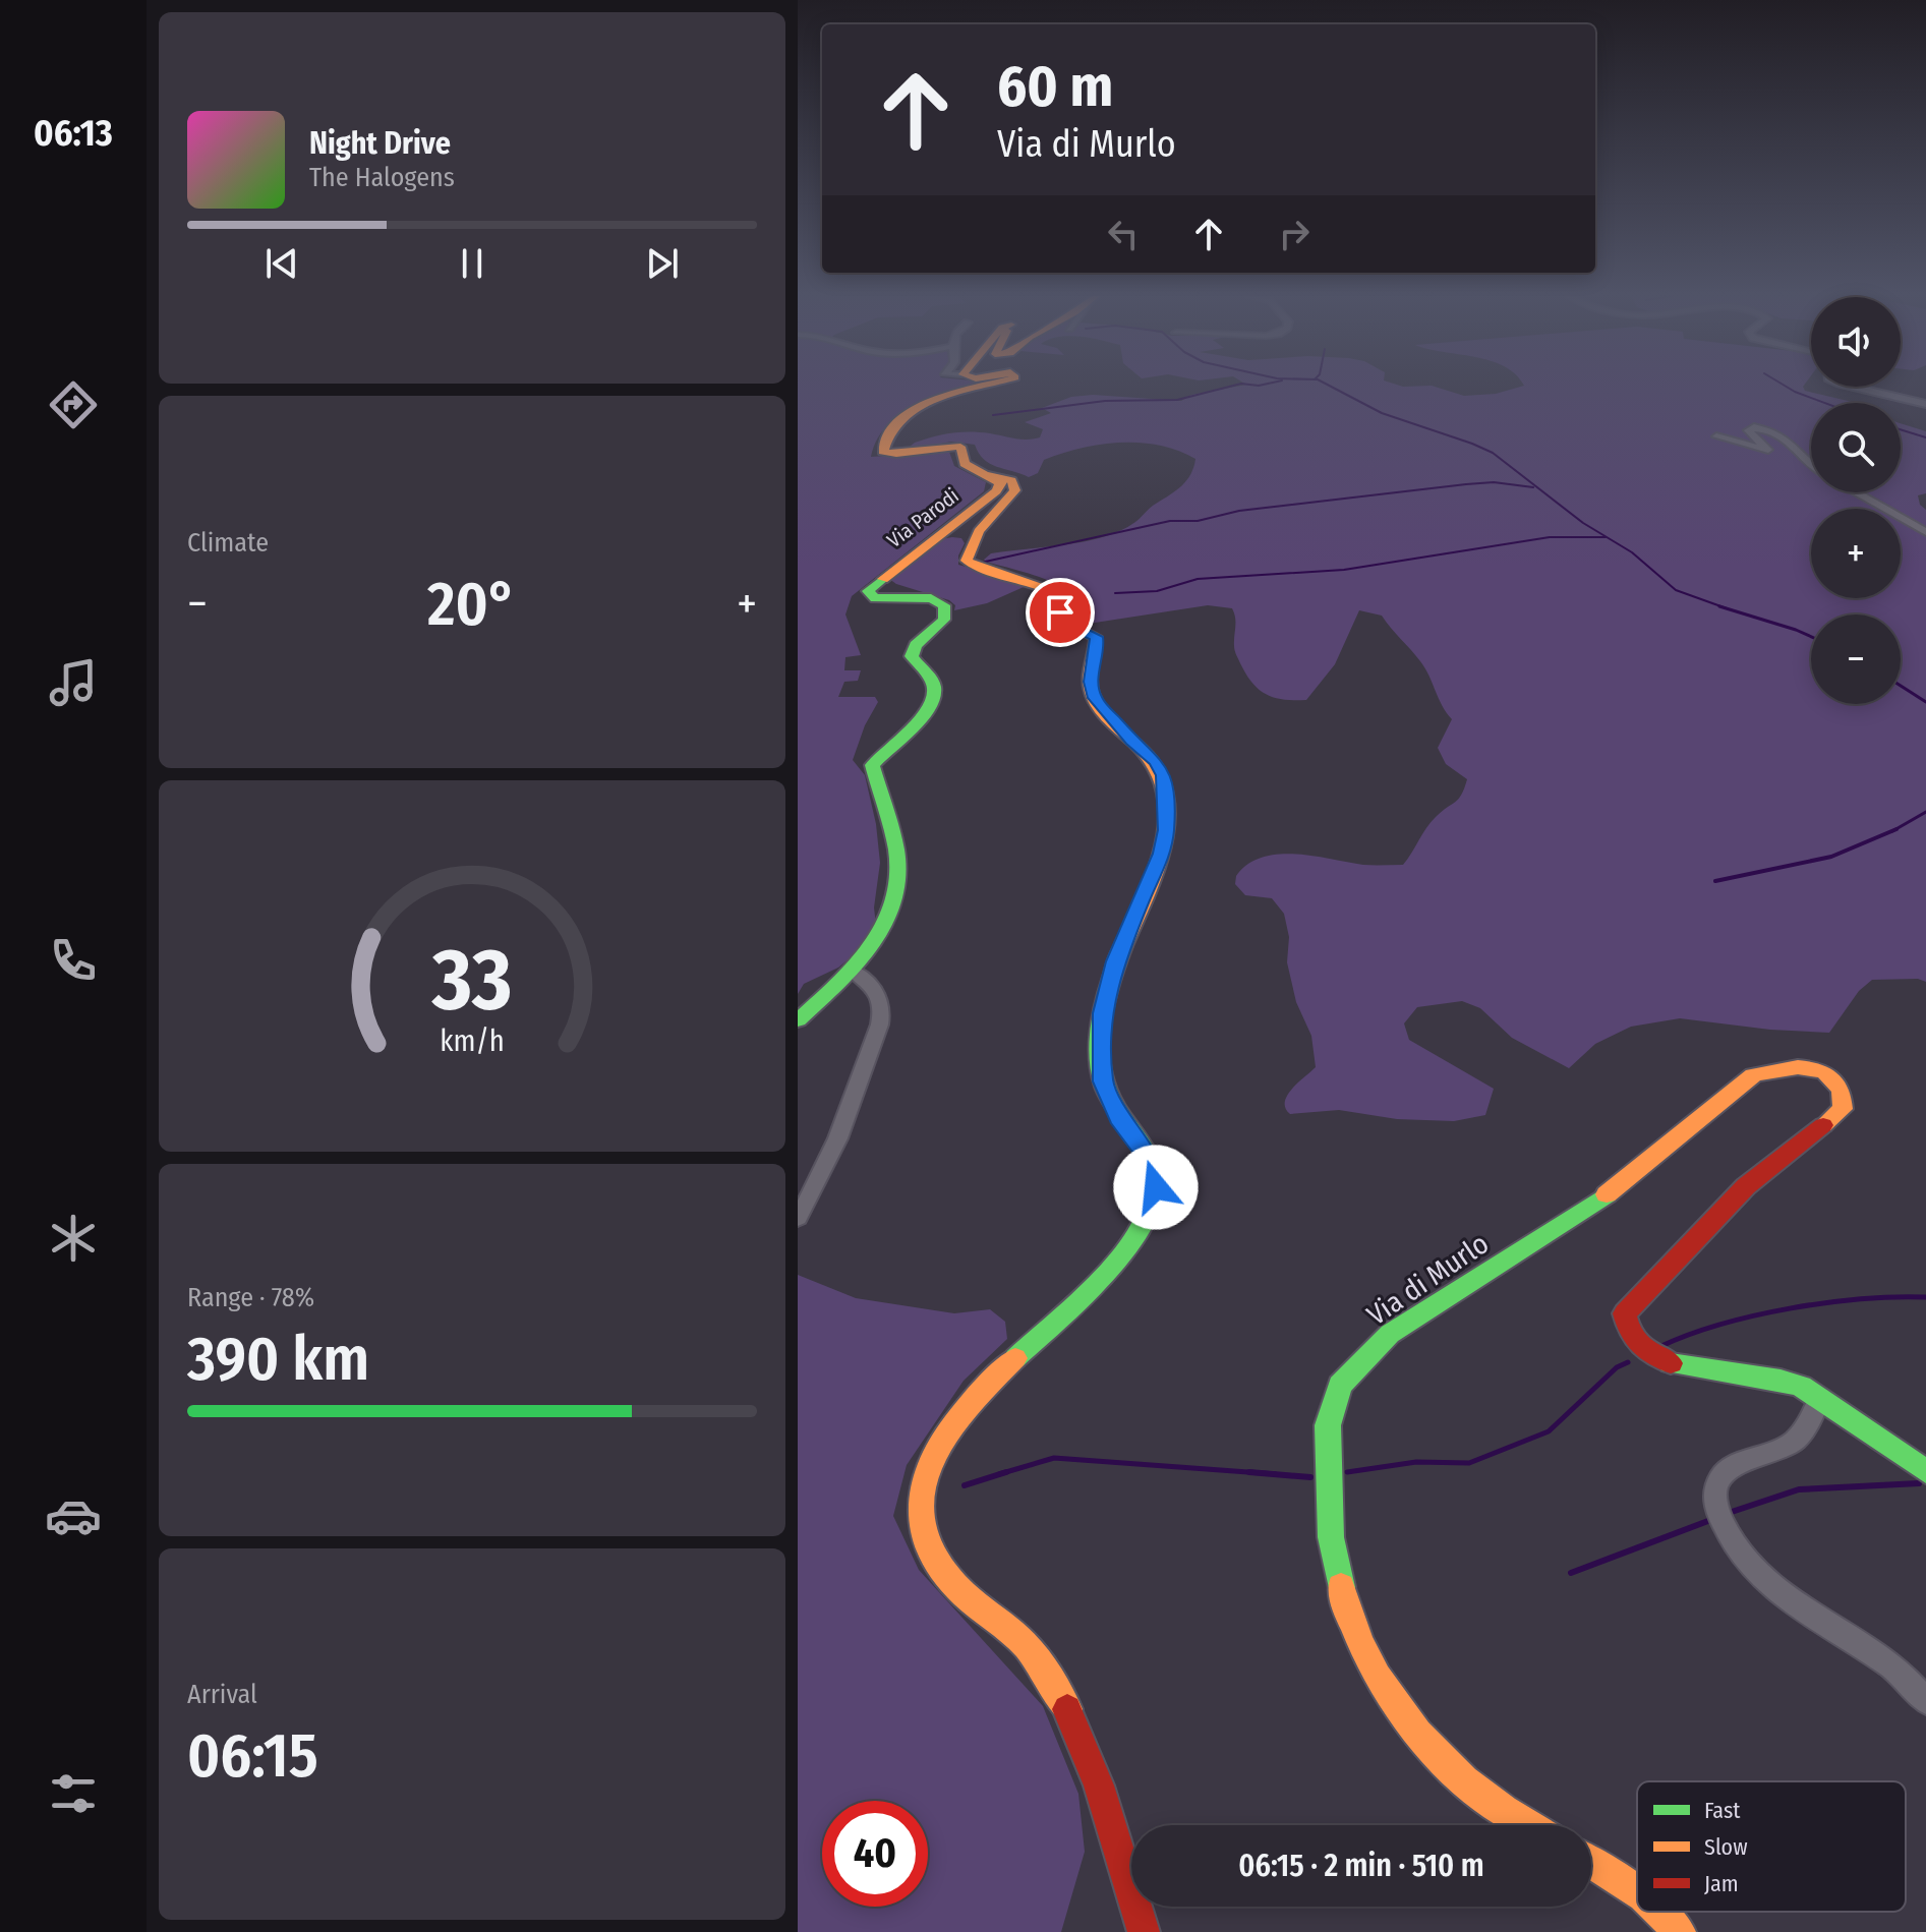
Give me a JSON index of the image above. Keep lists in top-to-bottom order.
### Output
{
  "streets": {
    "street": ["Via Parodi", "Via di Murlo"]
  },
  "legend": ["Fast", "Slow", "Jam"],
  "page": {
    "tabs": "06:13",
    "turn": ["60 m", "Via di Murlo"],
    "song": ["Night Drive", "The Halogens"],
    "map_buttons": ["+", "−"],
    "tile": [
      "Climate",
      ["Range · 78%", "390 km"],
      ["Arrival", "06:15"]
    ],
    "heat": ["−", "20°", "+"],
    "limit": "40",
    "trip": "06:15 · 2 min · 510 m",
    "gauge": ["33", "km/h"]
  }
}
